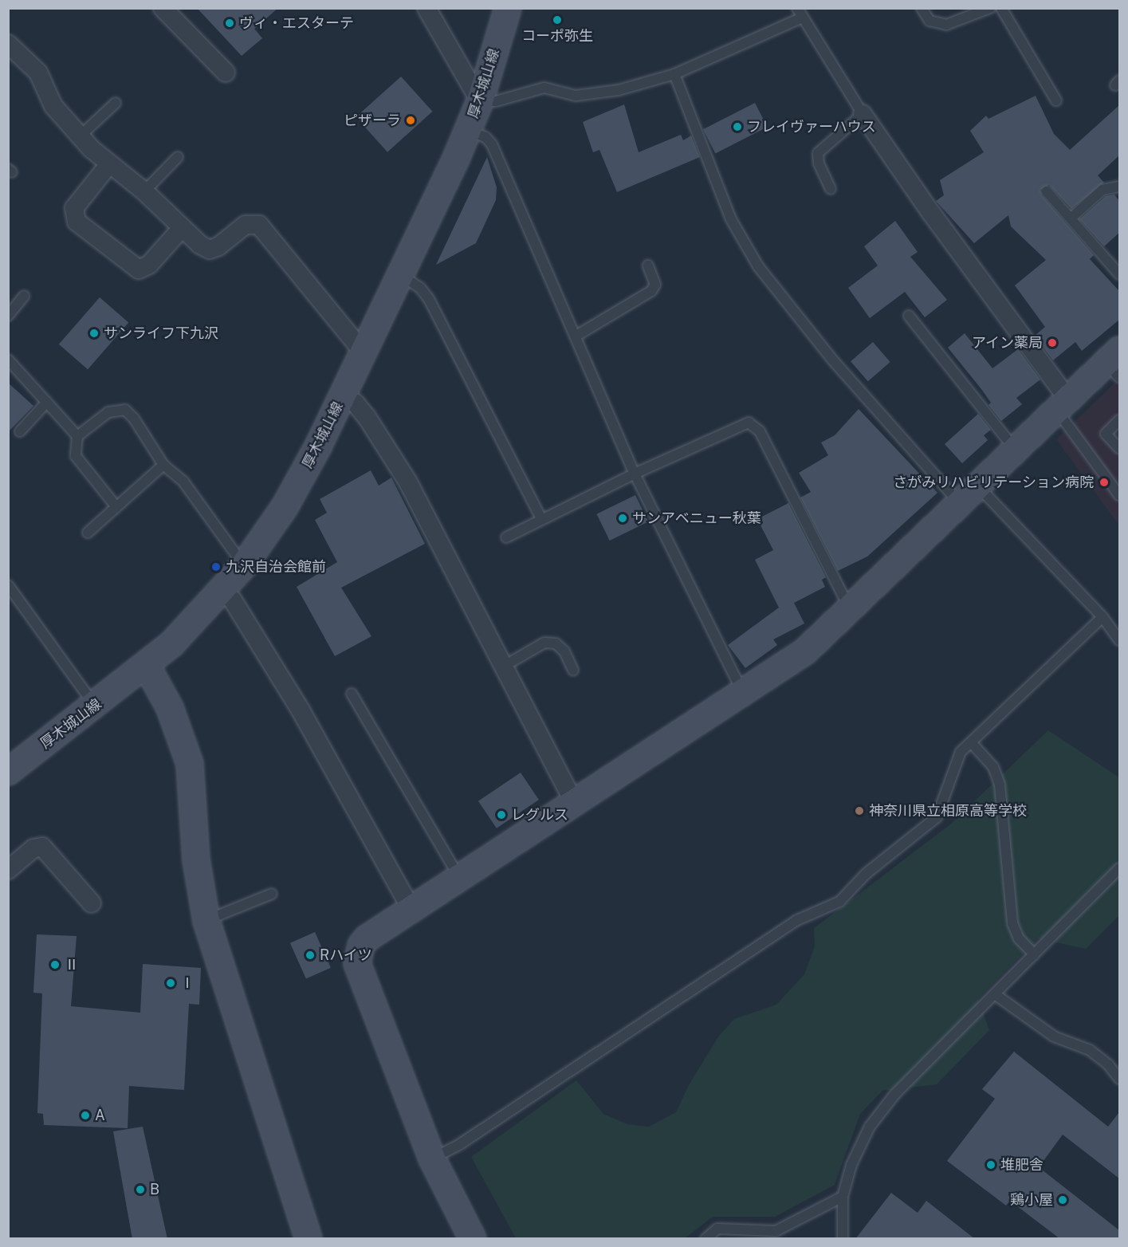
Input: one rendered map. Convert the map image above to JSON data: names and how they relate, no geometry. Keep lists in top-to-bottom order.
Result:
{
  "streets": {
    "street": ["厚木城山線"]
  },
  "places": [
    "コーポ弥生",
    "ヴィ・エスターテ",
    "ピザーラ",
    "フレイヴァーハウス",
    "サンライフ下九沢",
    "アイン薬局",
    "さがみリハビリテーション病院",
    "サンアベニュー秋葉",
    "九沢自治会館前",
    "神奈川県立相原高等学校",
    "レグルス",
    "Rハイツ",
    "Ⅱ",
    "Ⅰ",
    "A",
    "堆肥舎",
    "B",
    "鶏小屋"
  ]
}
